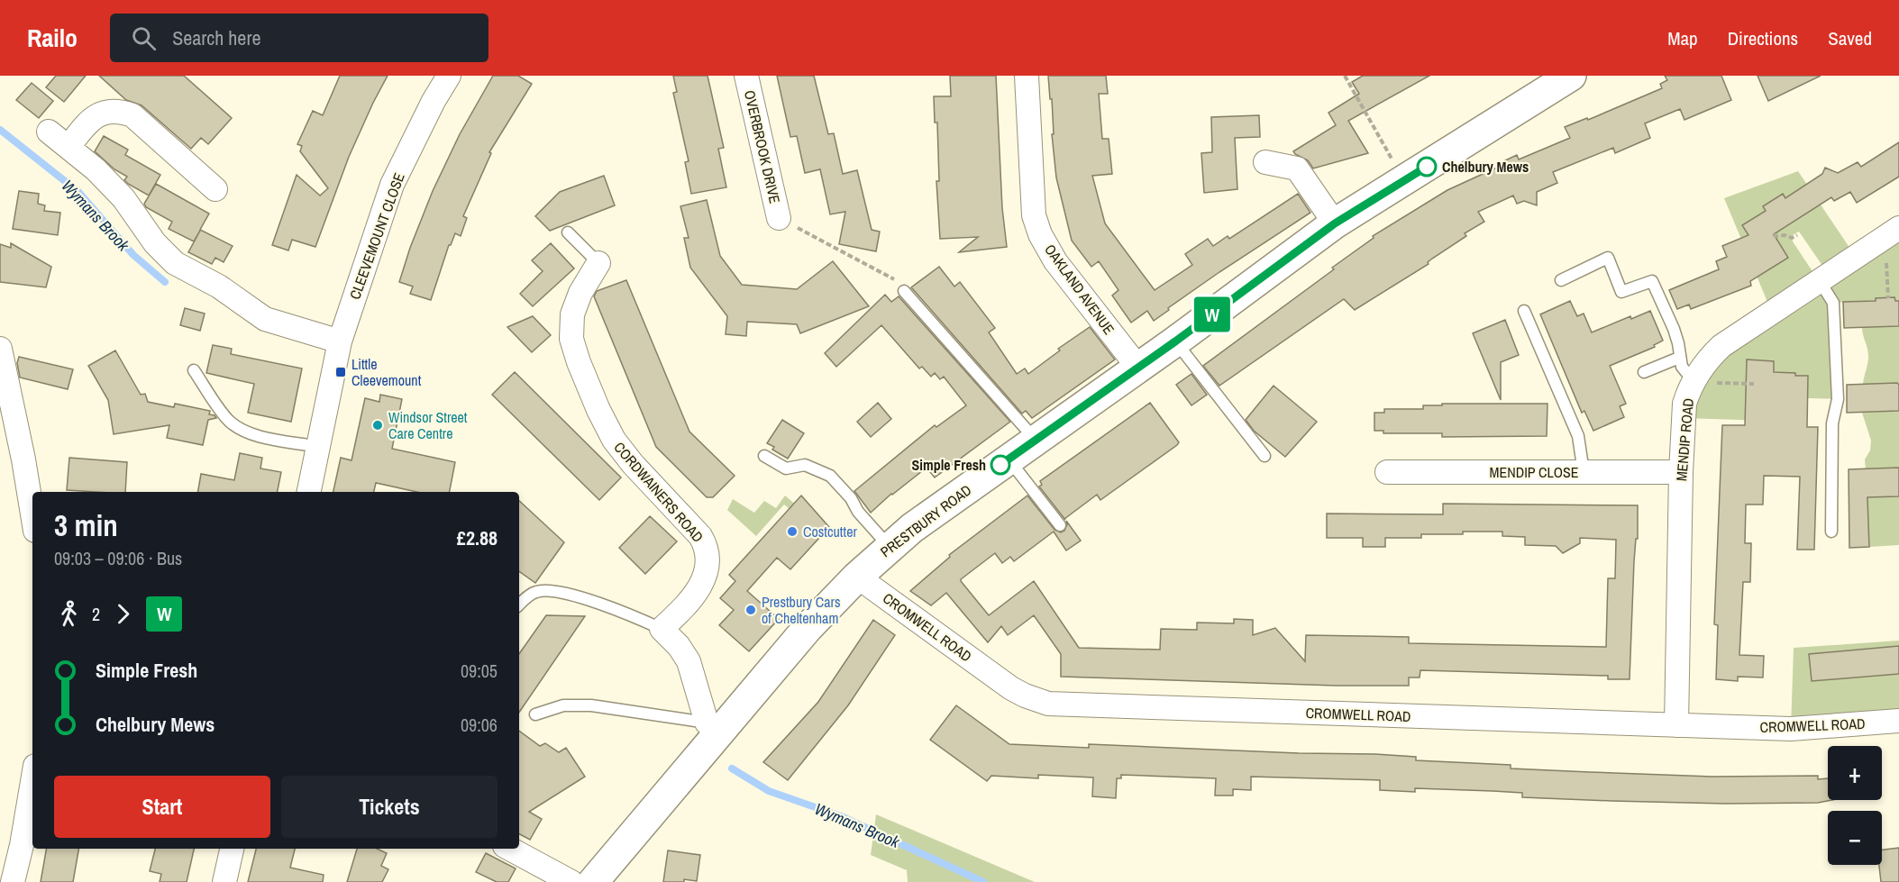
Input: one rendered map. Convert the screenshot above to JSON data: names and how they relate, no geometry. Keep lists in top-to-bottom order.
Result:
{
  "streets": {
    "main road": ["PRESTBURY ROAD"],
    "street": [
      "OVERBROOK DRIVE",
      "CLEEVEMOUNT CLOSE",
      "OAKLAND AVENUE",
      "MENDIP ROAD",
      "MENDIP CLOSE",
      "CORDWAINERS ROAD",
      "CROMWELL ROAD"
    ]
  },
  "crossings": [
    ["OAKLAND AVENUE", "PRESTBURY ROAD"],
    ["MENDIP ROAD", "MENDIP CLOSE"],
    ["MENDIP ROAD", "CROMWELL ROAD"],
    ["PRESTBURY ROAD", "CROMWELL ROAD"]
  ],
  "water": ["Wymans Brook"],
  "places": {
    "other": [
      "Chelbury Mews",
      "Windsor Street Care Centre",
      "Simple Fresh",
      "Costcutter",
      "Prestbury Cars of Cheltenham"
    ],
    "transit": ["Little Cleevemount"]
  },
  "lines": ["bus line W"],
  "page": {
    "header": "Railo",
    "search": "Search here",
    "nav": ["Map", "Directions", "Saved"],
    "on_map": "W",
    "heading": ["3 min", "09:03 – 09:06 · Bus", "£2.88"],
    "legs": ["2", "W"],
    "list": [
      {
        "name": "Simple Fresh",
        "value": "09:05"
      },
      {
        "name": "Chelbury Mews",
        "value": "09:06"
      }
    ],
    "map_buttons": ["+", "−"],
    "buttons": ["Start", "Tickets"]
  }
}
